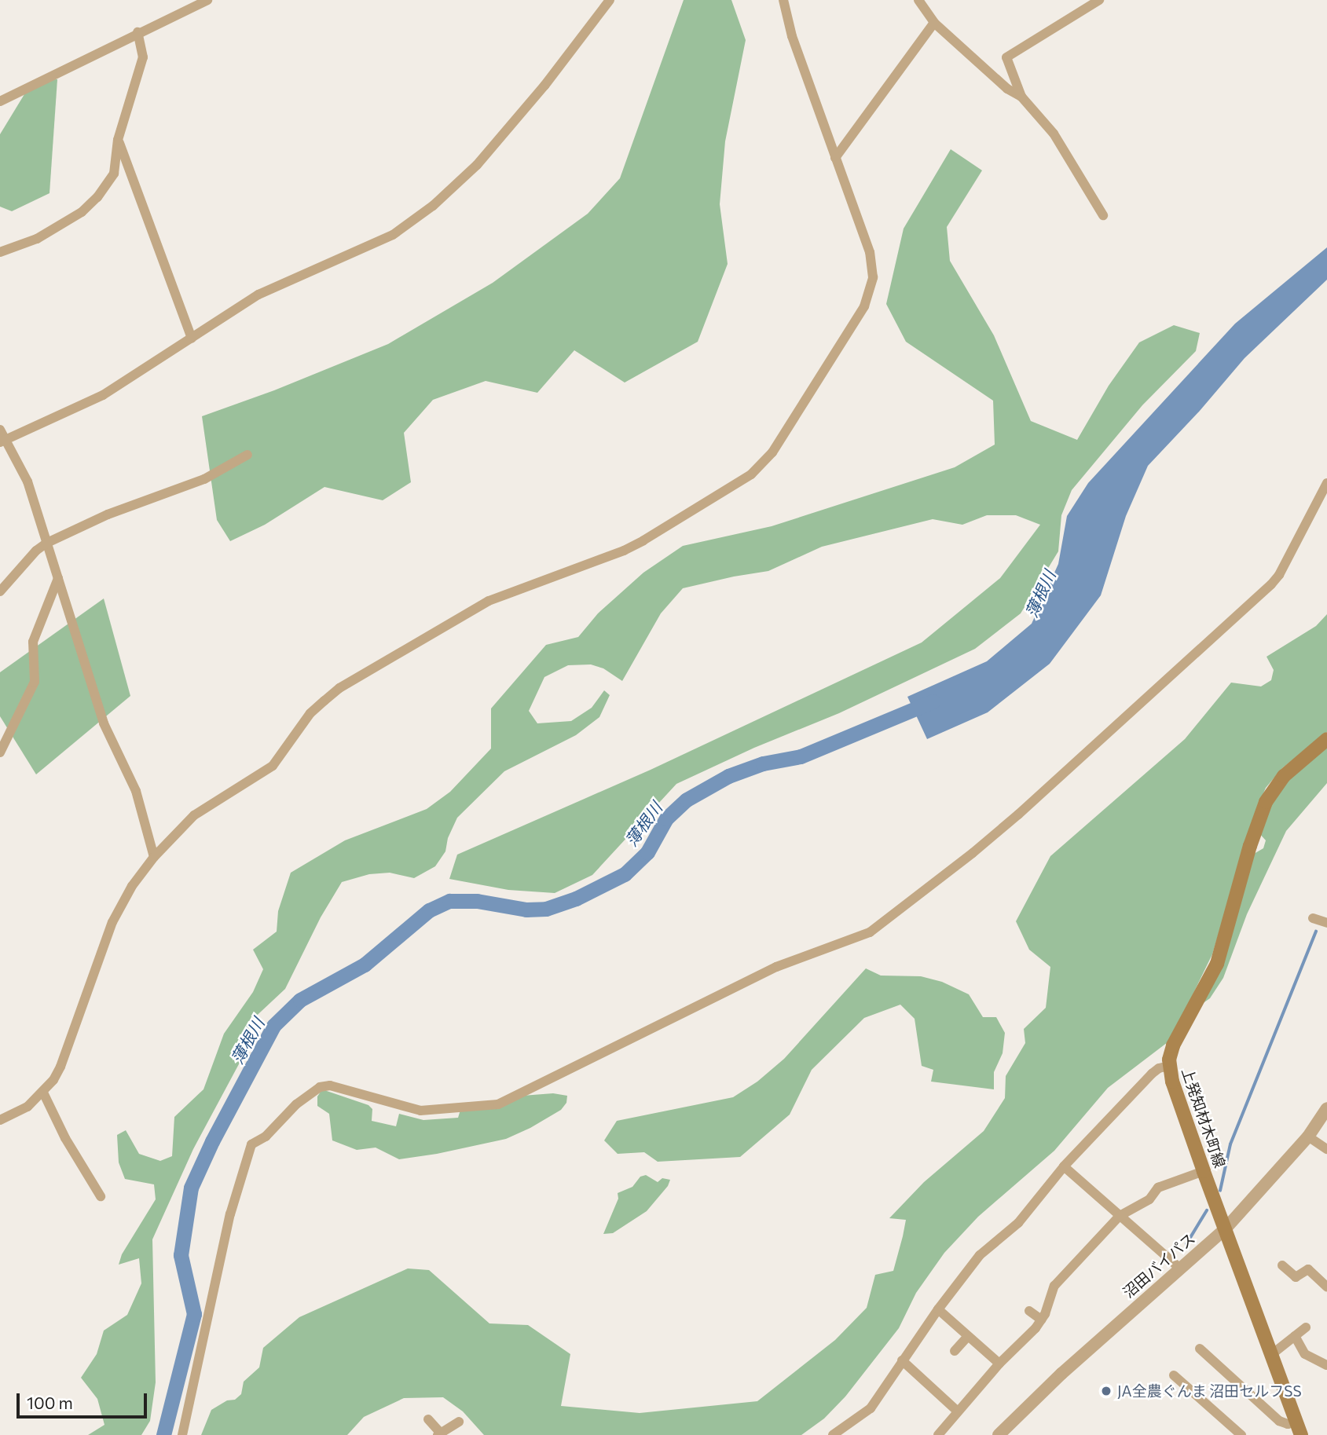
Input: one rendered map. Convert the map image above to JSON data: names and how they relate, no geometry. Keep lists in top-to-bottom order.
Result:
{
  "streets": {
    "main road": ["上発知材木町線"],
    "street": ["沼田バイパス"]
  },
  "crossings": [
    ["上発知材木町線", "沼田バイパス"]
  ],
  "water": ["薄根川"],
  "places": ["JA全農ぐんま 沼田セルフSS"],
  "scale_bar": "100 m"
}
